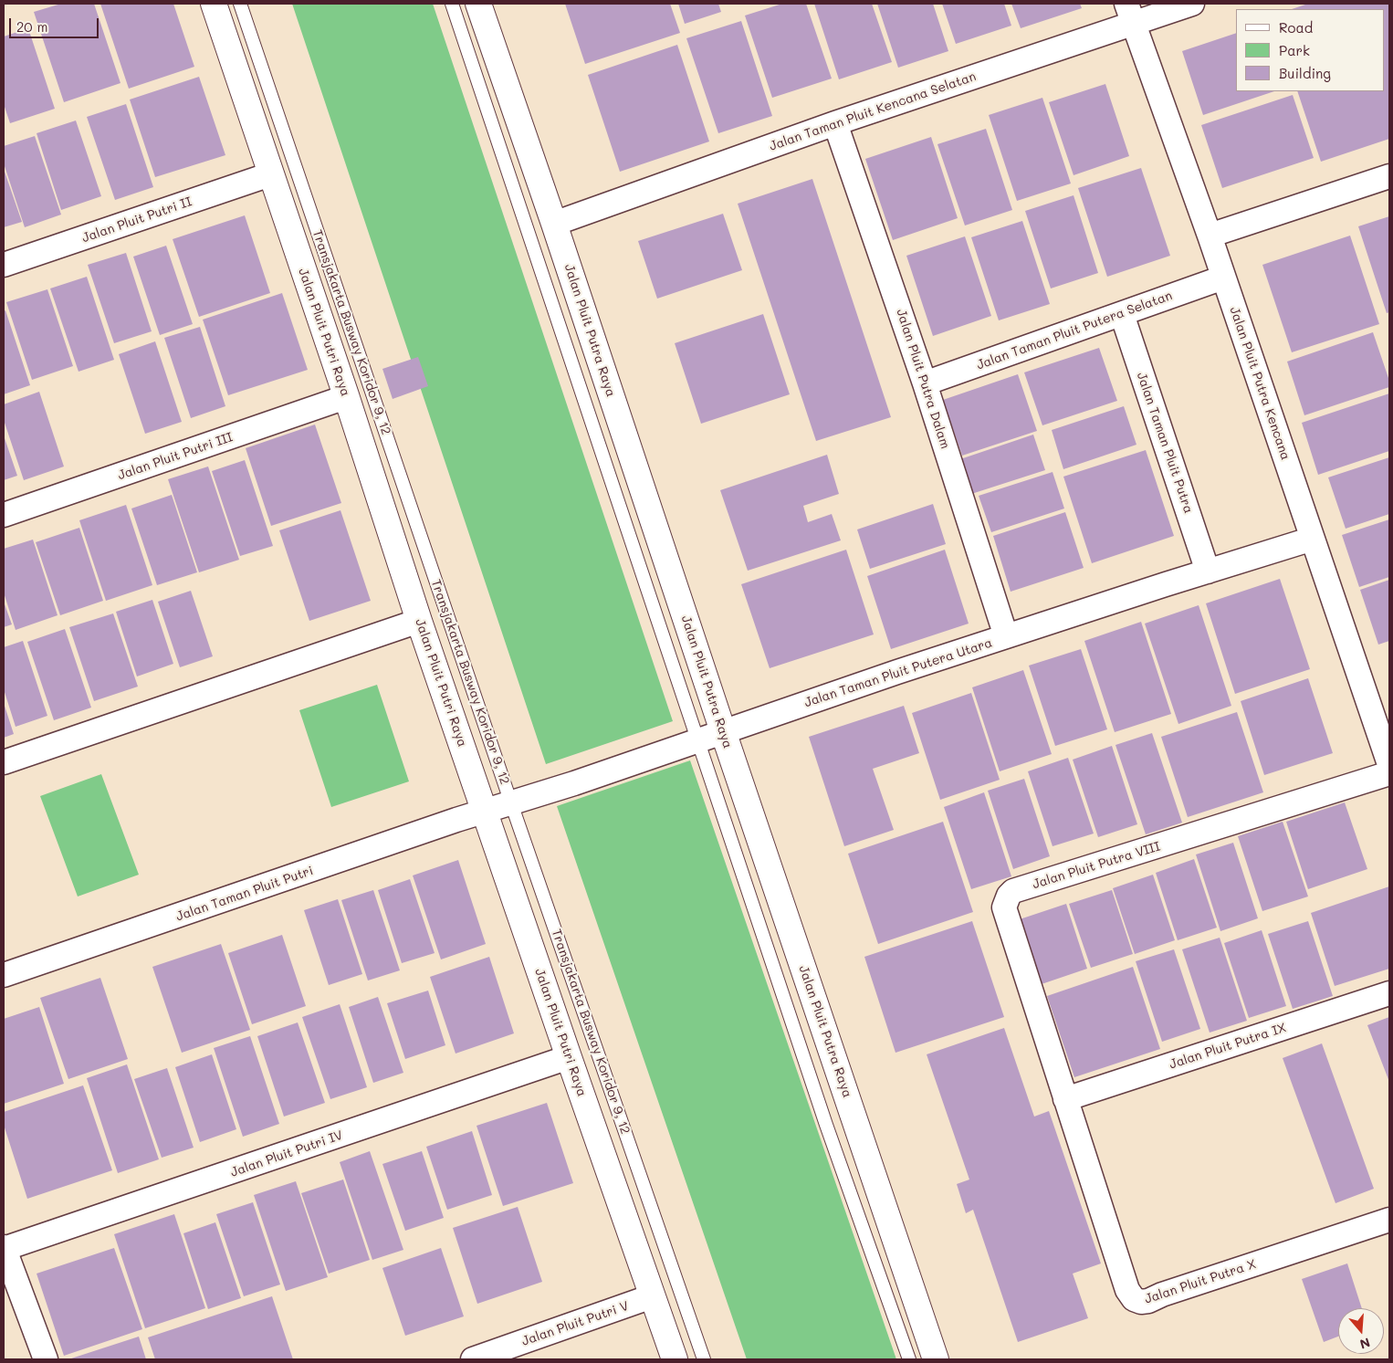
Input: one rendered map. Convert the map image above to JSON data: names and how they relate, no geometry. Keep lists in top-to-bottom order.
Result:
{
  "streets": {
    "street": [
      "Jalan Taman Pluit Kencana Selatan",
      "Jalan Pluit Putri II",
      "Jalan Pluit Putra Raya",
      "Jalan Taman Pluit Putera Selatan",
      "Jalan Pluit Putri Raya",
      "Jalan Pluit Putra Dalam",
      "Jalan Pluit Putra Kencana",
      "Jalan Taman Pluit Putra",
      "Jalan Pluit Putri III",
      "Jalan Taman Pluit Putera Utara",
      "Jalan Pluit Putra VIII",
      "Jalan Taman Pluit Putri",
      "Jalan Pluit Putra IX",
      "Jalan Pluit Putri IV",
      "Jalan Pluit Putra X",
      "Jalan Pluit Putri V"
    ],
    "lane": ["Transjakarta Busway Koridor 9, 12"]
  },
  "crossings": [
    ["Jalan Taman Pluit Kencana Selatan", "Jalan Pluit Putra Raya"],
    ["Jalan Taman Pluit Kencana Selatan", "Jalan Pluit Putra Dalam"],
    ["Jalan Taman Pluit Kencana Selatan", "Jalan Pluit Putra Kencana"],
    ["Jalan Pluit Putri II", "Jalan Pluit Putri Raya"],
    ["Jalan Pluit Putra Raya", "Jalan Taman Pluit Putera Utara"],
    ["Jalan Taman Pluit Putera Selatan", "Jalan Pluit Putra Dalam"],
    ["Jalan Taman Pluit Putera Selatan", "Jalan Pluit Putra Kencana"],
    ["Jalan Taman Pluit Putera Selatan", "Jalan Taman Pluit Putra"],
    ["Jalan Pluit Putri Raya", "Jalan Pluit Putri III"],
    ["Jalan Pluit Putri Raya", "Jalan Taman Pluit Putera Utara"],
    ["Jalan Pluit Putri Raya", "Jalan Taman Pluit Putri"],
    ["Jalan Pluit Putri Raya", "Jalan Pluit Putri IV"],
    ["Jalan Pluit Putri Raya", "Jalan Pluit Putri V"],
    ["Transjakarta Busway Koridor 9, 12", "Jalan Taman Pluit Putera Utara"],
    ["Jalan Pluit Putra Dalam", "Jalan Taman Pluit Putera Utara"],
    ["Jalan Pluit Putra Kencana", "Jalan Taman Pluit Putera Utara"],
    ["Jalan Taman Pluit Putra", "Jalan Taman Pluit Putera Utara"],
    ["Jalan Taman Pluit Putera Utara", "Jalan Taman Pluit Putri"],
    ["Jalan Pluit Putra VIII", "Jalan Pluit Putra IX"],
    ["Jalan Pluit Putra VIII", "Jalan Pluit Putra X"],
    ["Jalan Pluit Putra IX", "Jalan Pluit Putra X"]
  ],
  "legend": ["Road", "Park", "Building"],
  "scale_bar": "20 m",
  "north": "bottom"
}
